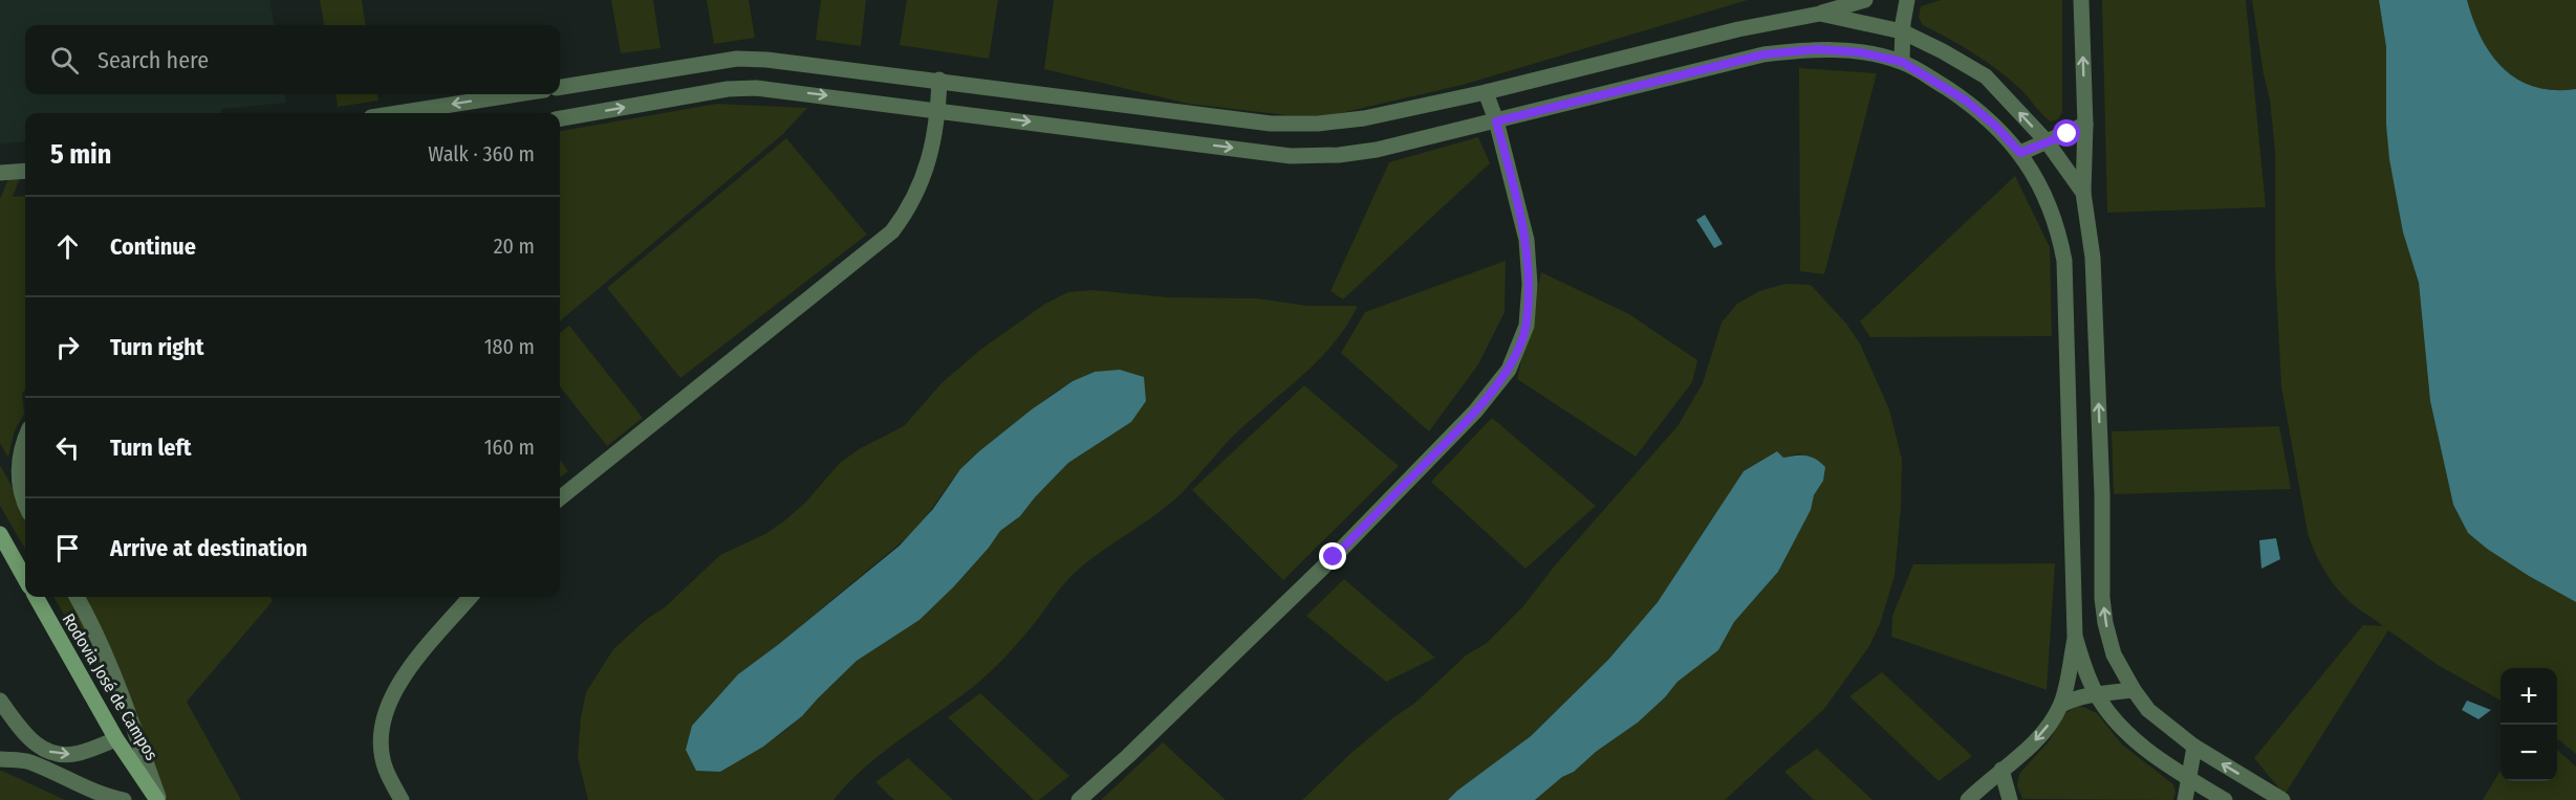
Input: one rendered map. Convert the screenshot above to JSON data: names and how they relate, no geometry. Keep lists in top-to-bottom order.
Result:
{
  "streets": {
    "main road": ["Rodovia José de Campos"]
  },
  "page": {
    "search": "Search here",
    "heading": ["5 min", "Walk · 360 m"],
    "list": [
      ["Continue", "20 m"],
      ["Turn right", "180 m"],
      ["Turn left", "160 m"],
      "Arrive at destination"
    ],
    "map_buttons": ["+", "−"]
  }
}
